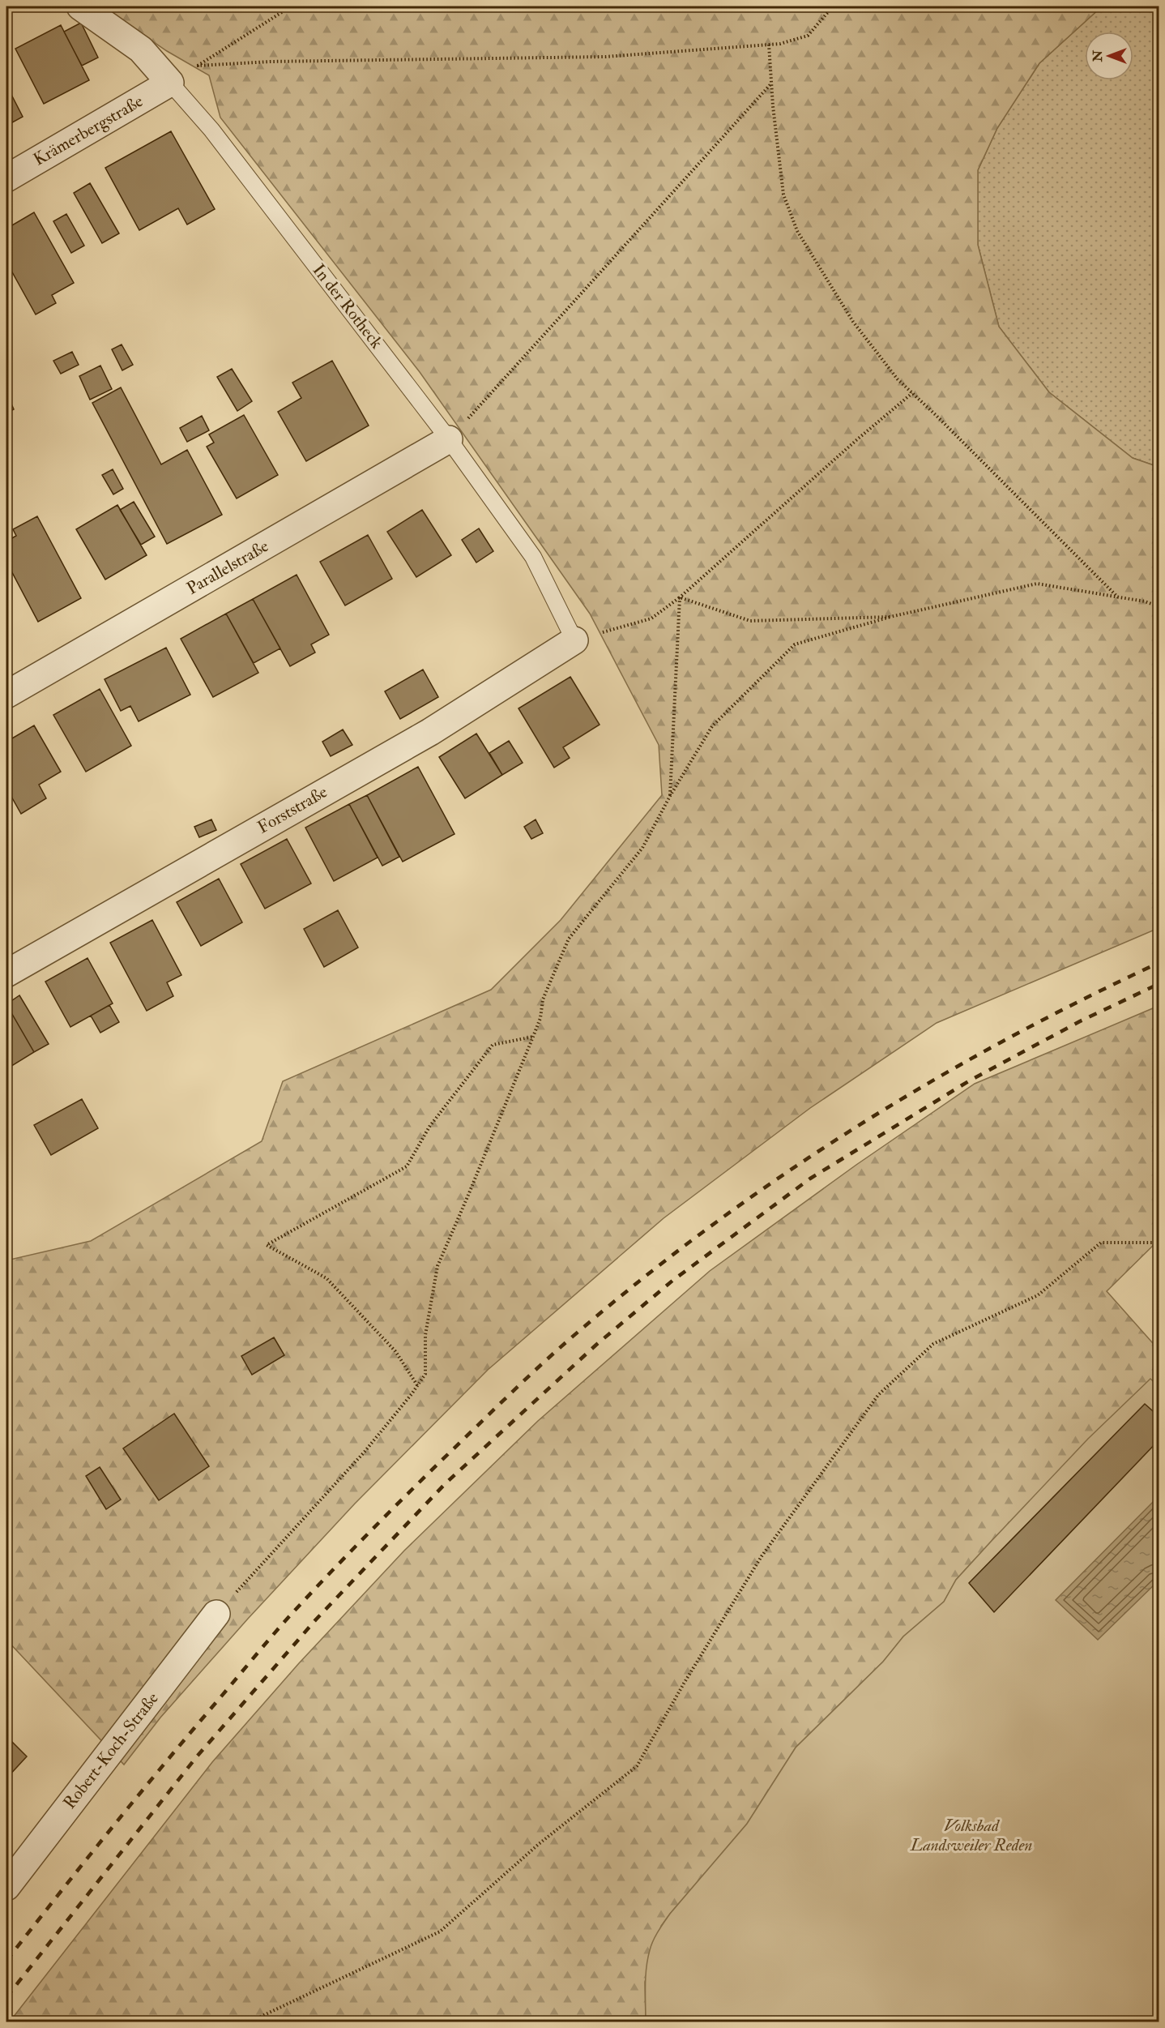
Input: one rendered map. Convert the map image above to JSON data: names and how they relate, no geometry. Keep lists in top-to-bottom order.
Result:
{
  "streets": {
    "street": [
      "Krämerbergstraße",
      "In der Rotheck",
      "Parallelstraße",
      "Forststraße",
      "Robert-Koch-Straße"
    ]
  },
  "crossings": [
    ["Krämerbergstraße", "In der Rotheck"],
    ["In der Rotheck", "Parallelstraße"],
    ["In der Rotheck", "Forststraße"]
  ],
  "parks": ["Volksbad Landsweiler Reden"],
  "north": "left"
}
